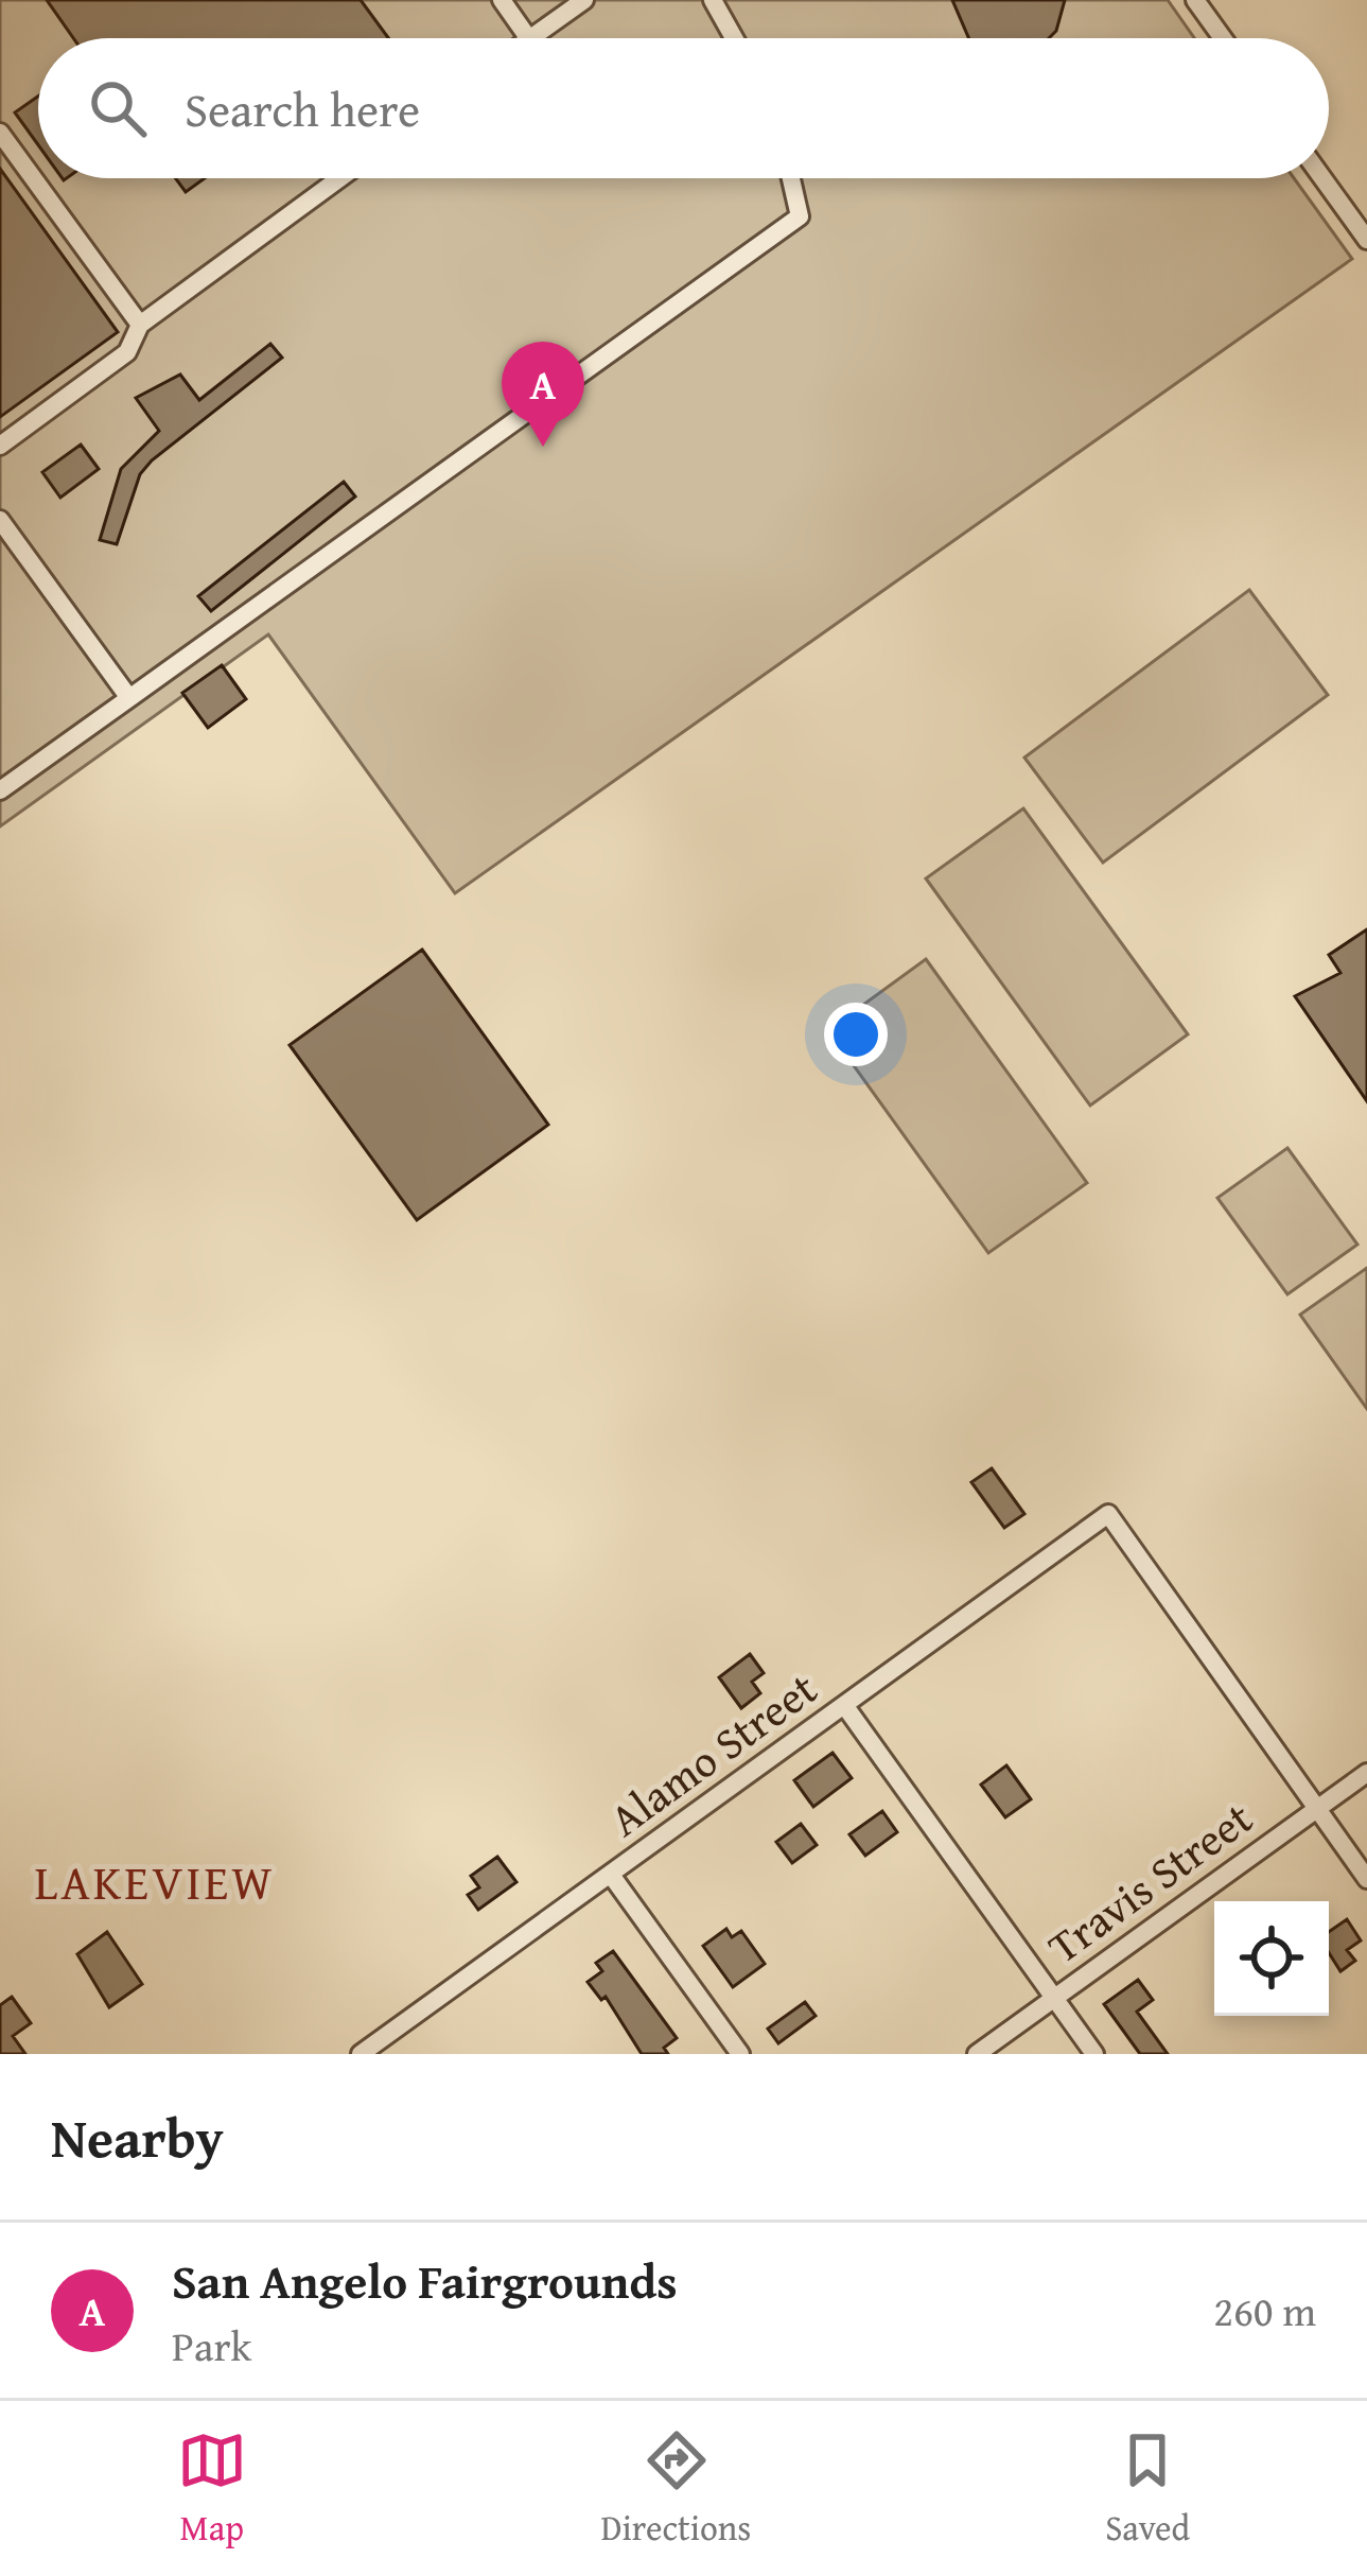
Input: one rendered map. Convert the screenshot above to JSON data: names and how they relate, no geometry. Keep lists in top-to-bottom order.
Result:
{
  "streets": {
    "street": ["Alamo Street", "Travis Street"]
  },
  "crossings": [
    ["Alamo Street", "Travis Street"]
  ],
  "districts": ["LAKEVIEW"],
  "page": {
    "search": "Search here",
    "pins": "A",
    "heading": "Nearby",
    "list": [
      {
        "mark": "A",
        "name": "San Angelo Fairgrounds",
        "note": "Park",
        "value": "260 m"
      }
    ],
    "nav": ["Map", "Directions", "Saved"]
  }
}
